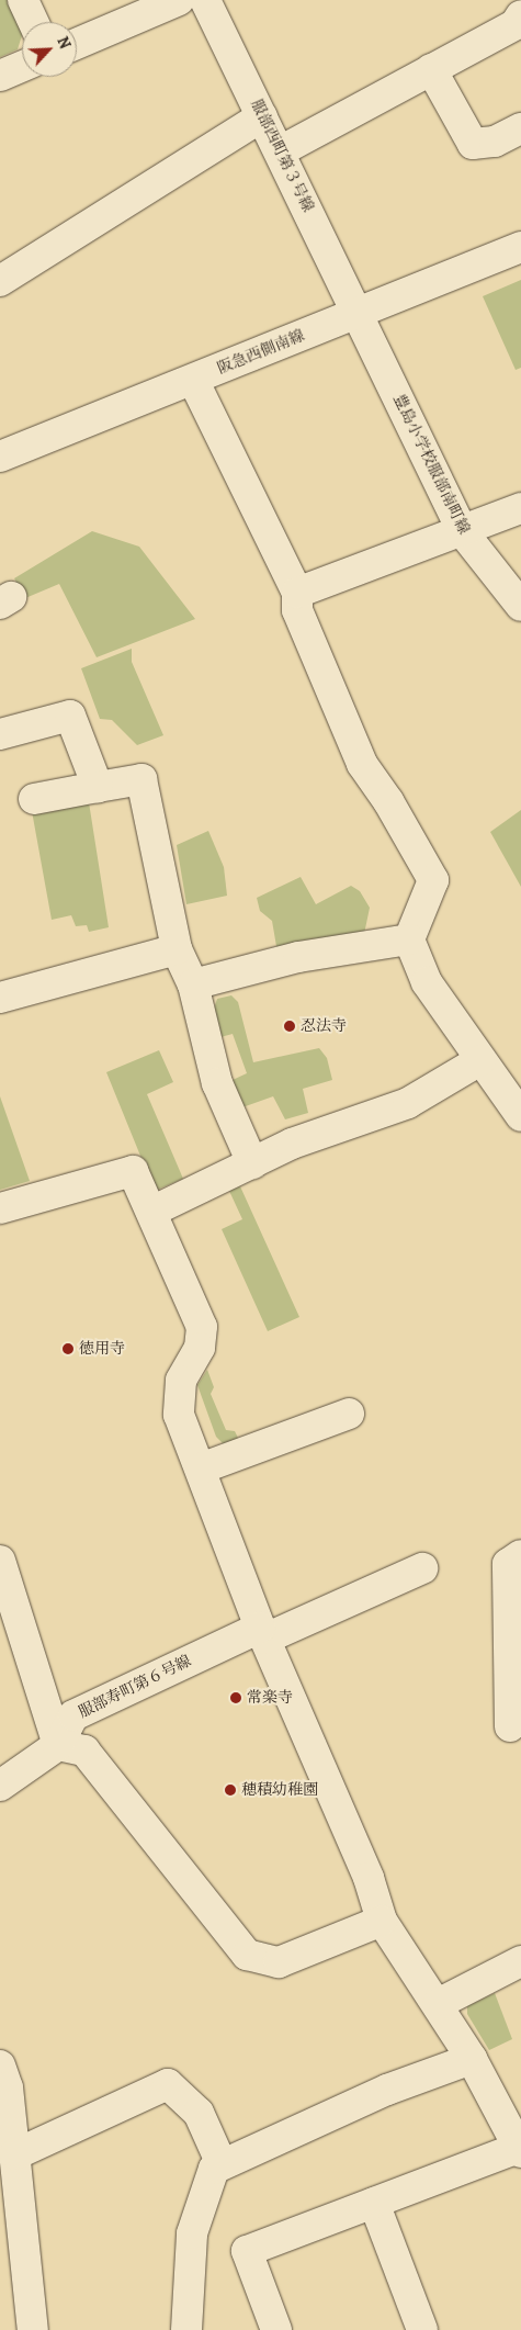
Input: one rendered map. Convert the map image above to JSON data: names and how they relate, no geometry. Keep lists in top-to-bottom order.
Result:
{
  "streets": {
    "street": [
      "服部西町第３号線",
      "阪急西側南線",
      "豊島小学校服部南町線",
      "服部寿町第６号線"
    ]
  },
  "crossings": [
    ["服部西町第３号線", "阪急西側南線"],
    ["服部西町第３号線", "豊島小学校服部南町線"],
    ["阪急西側南線", "豊島小学校服部南町線"]
  ],
  "places": [
    "忍法寺",
    "徳用寺",
    "常楽寺",
    "穂積幼稚園"
  ],
  "north": "top right"
}
